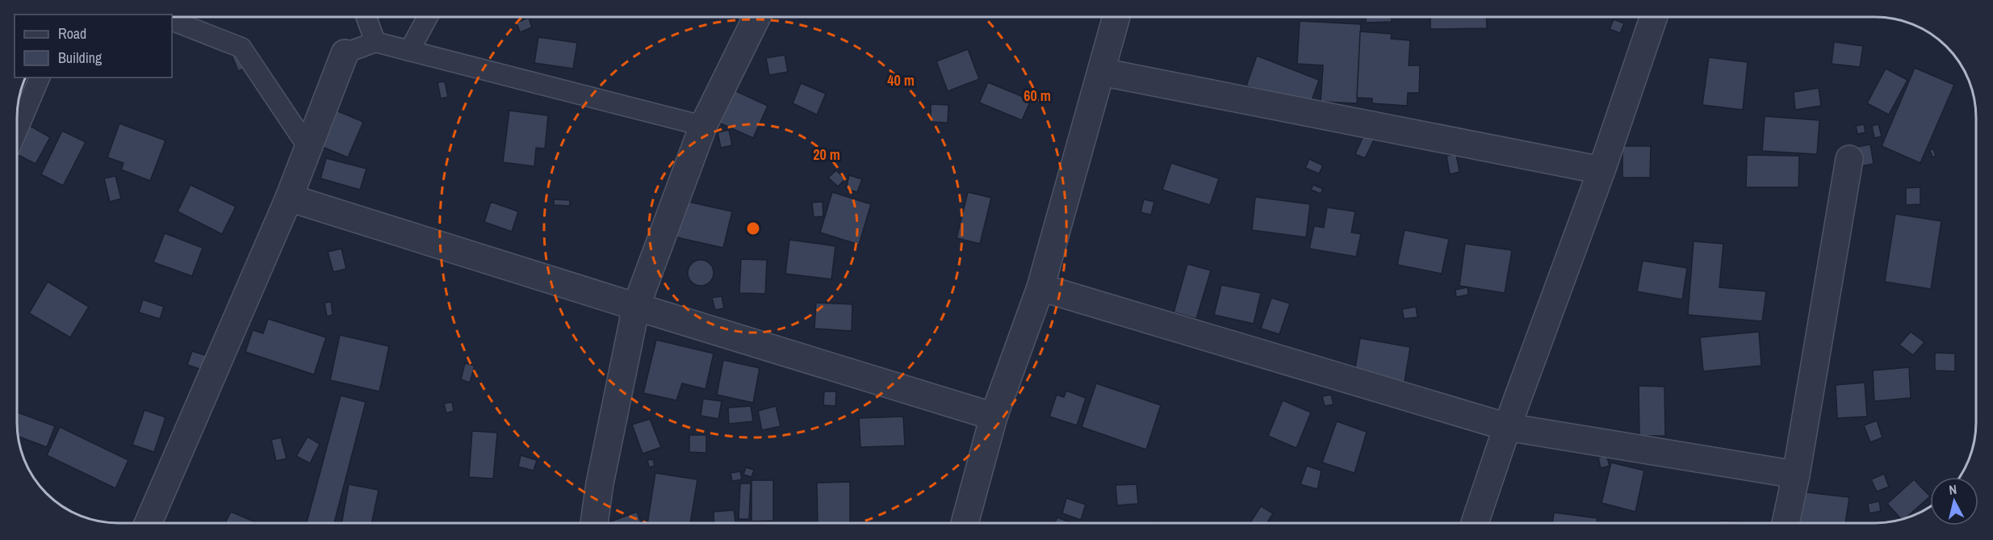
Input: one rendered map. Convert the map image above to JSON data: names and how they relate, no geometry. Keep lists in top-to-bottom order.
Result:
{
  "legend": ["Road", "Building"],
  "north": "top",
  "rings": ["40 m", "60 m", "20 m"]
}
